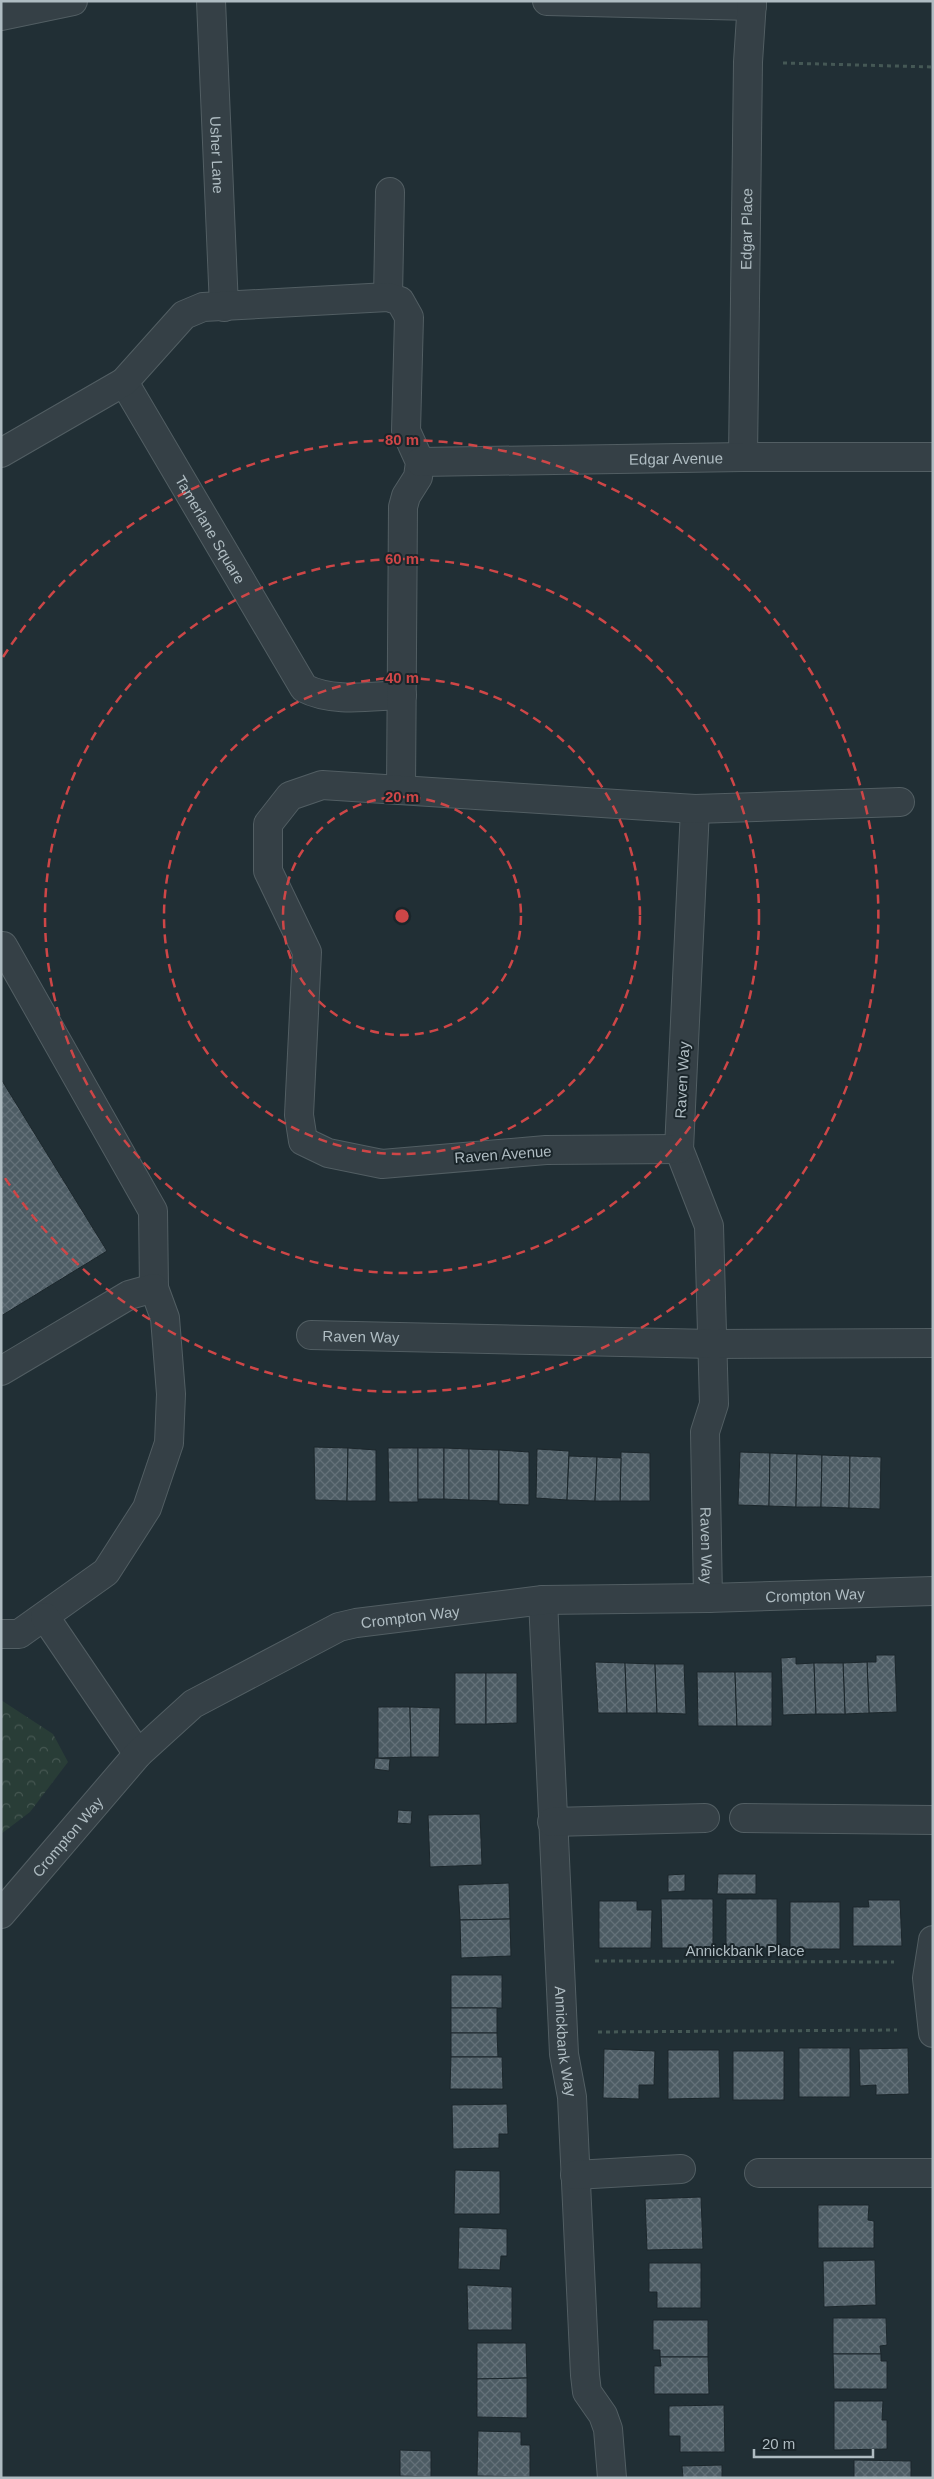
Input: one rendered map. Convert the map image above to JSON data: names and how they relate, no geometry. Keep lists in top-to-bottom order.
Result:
{
  "streets": {
    "street": [
      "Usher Lane",
      "Edgar Place",
      "Edgar Avenue",
      "Tamerlane Square",
      "Raven Way",
      "Raven Avenue",
      "Crompton Way",
      "Annickbank Way"
    ],
    "path": ["Annickbank Place"]
  },
  "crossings": [
    ["Edgar Place", "Edgar Avenue"],
    ["Raven Way", "Raven Avenue"],
    ["Raven Way", "Crompton Way"],
    ["Crompton Way", "Annickbank Way"],
    ["Annickbank Place", "Annickbank Way"]
  ],
  "scale_bar": "20 m",
  "rings": [
    "80 m",
    "60 m",
    "40 m",
    "20 m"
  ]
}
